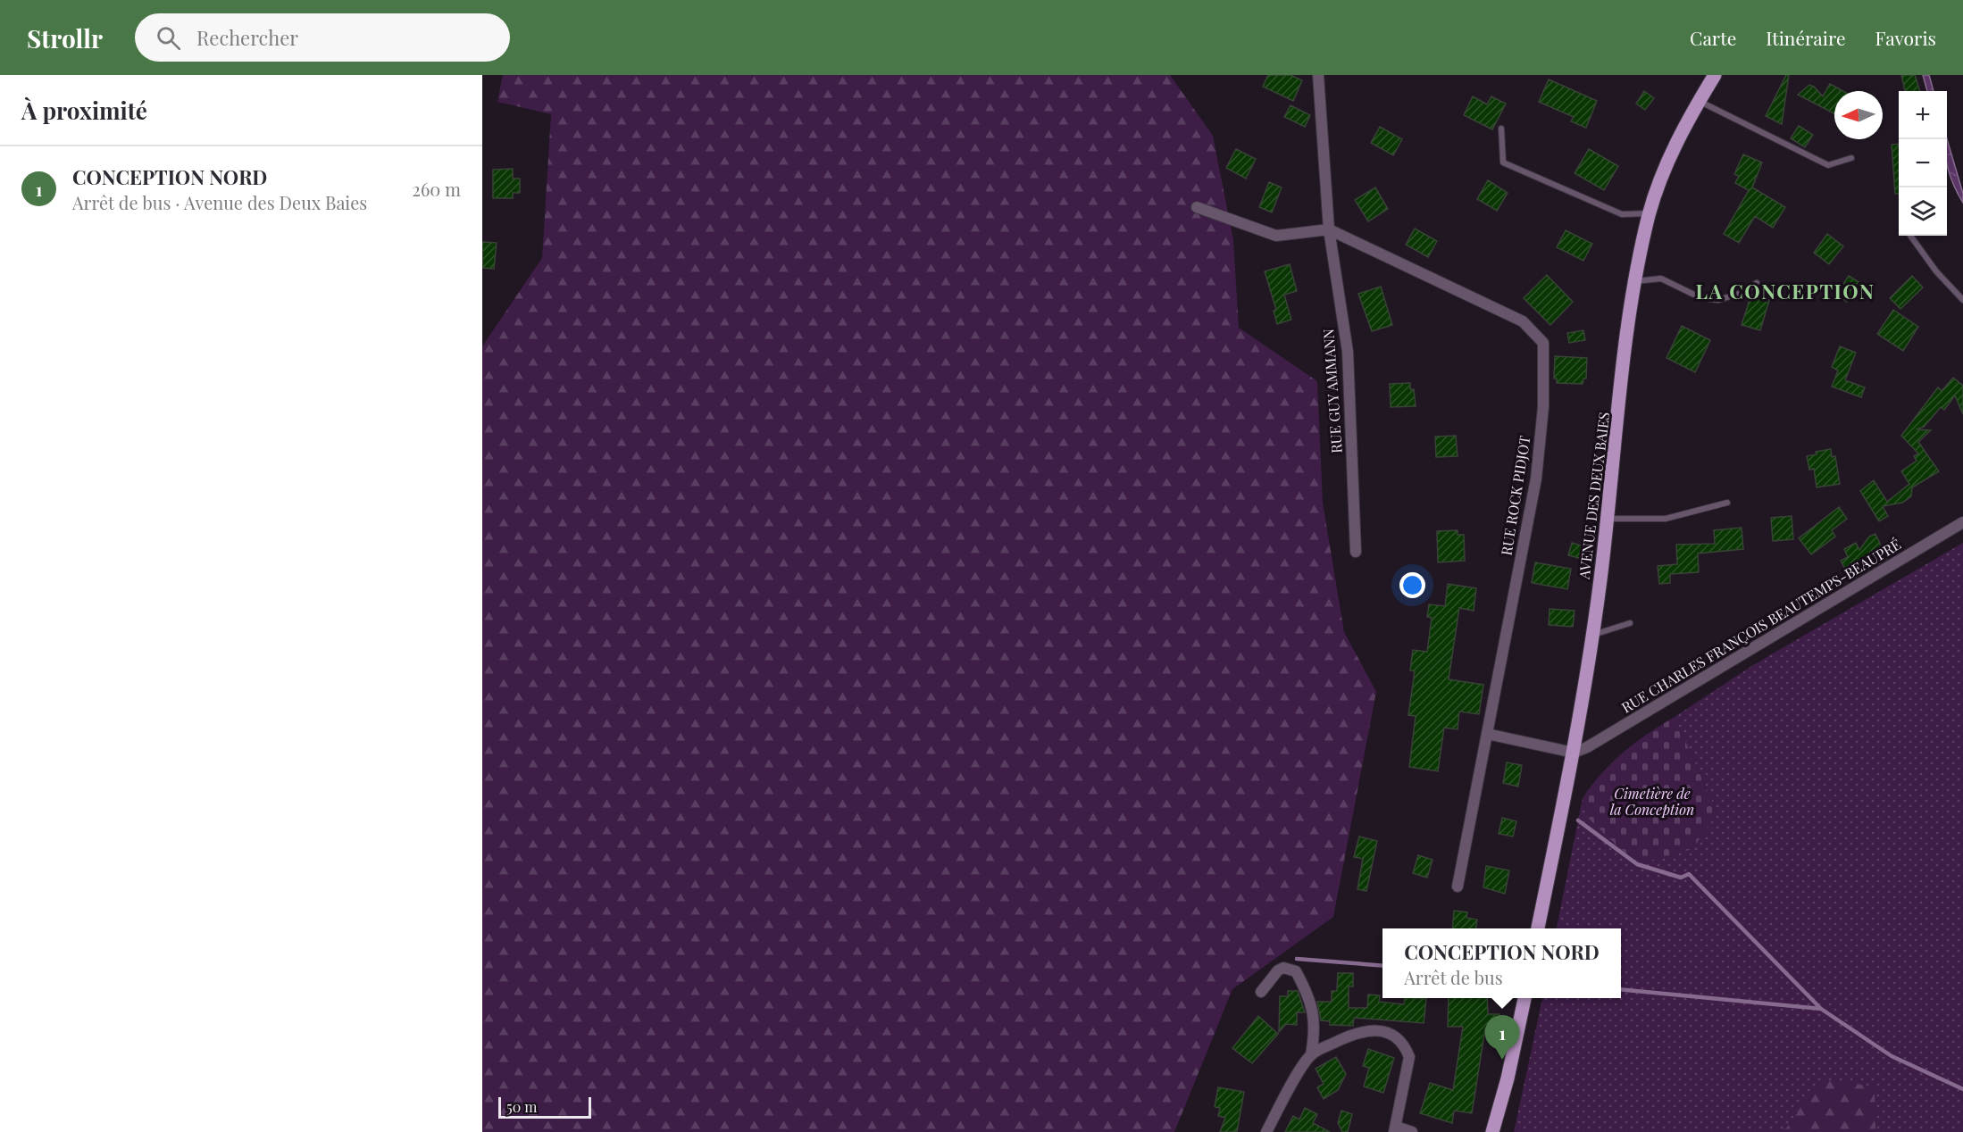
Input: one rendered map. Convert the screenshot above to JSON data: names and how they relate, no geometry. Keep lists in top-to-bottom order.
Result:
{
  "streets": {
    "main road": ["AVENUE DES DEUX BAIES"],
    "street": ["RUE GUY AMMANN", "RUE ROCK PIDJOT", "RUE CHARLES FRANÇOIS BEAUTEMPS-BEAUPRÉ"]
  },
  "crossings": [
    ["RUE GUY AMMANN", "RUE ROCK PIDJOT"],
    ["AVENUE DES DEUX BAIES", "RUE CHARLES FRANÇOIS BEAUTEMPS-BEAUPRÉ"]
  ],
  "districts": ["LA CONCEPTION"],
  "parks": ["Cimetière de la Conception"],
  "scale_bar": "50 m",
  "north": "left",
  "page": {
    "header": "Strollr",
    "search": "Rechercher",
    "nav": ["Carte", "Itinéraire", "Favoris"],
    "heading": "À proximité",
    "map_buttons": ["+", "−"],
    "list": [
      {
        "mark": "1",
        "name": "CONCEPTION NORD",
        "note": "Arrêt de bus · Avenue des Deux Baies",
        "value": "260 m"
      }
    ],
    "popup": ["CONCEPTION NORD", "Arrêt de bus"],
    "pins": "1",
    "scale": "50 m"
  }
}
